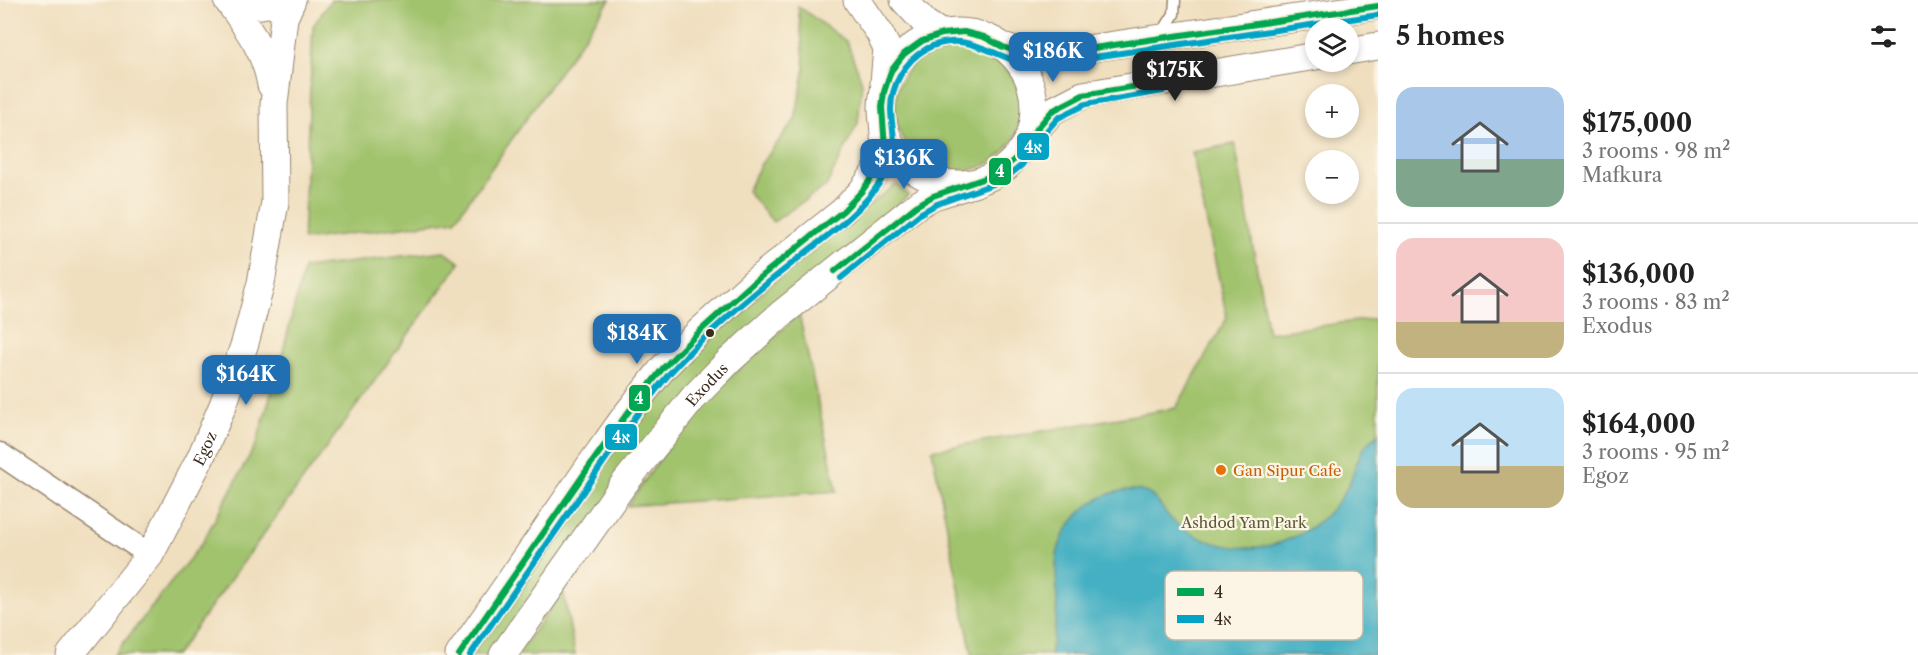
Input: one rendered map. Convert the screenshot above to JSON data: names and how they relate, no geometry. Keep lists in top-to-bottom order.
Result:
{
  "streets": {
    "street": ["Exodus", "Egoz"]
  },
  "parks": ["Ashdod Yam Park"],
  "places": ["Gan Sipur Cafe"],
  "lines": ["transit line 4", "transit line 4א"],
  "legend": ["4", "4א"],
  "page": {
    "heading": "5 homes",
    "map_buttons": ["+", "−"],
    "price": [
      "$186K",
      "$175K",
      "$136K",
      "$184K",
      "$164K"
    ],
    "list": [
      {
        "name": "$175,000",
        "note": "3 rooms · 98 m² · Mafkura"
      },
      {
        "name": "$136,000",
        "note": "3 rooms · 83 m² · Exodus"
      },
      {
        "name": "$164,000",
        "note": "3 rooms · 95 m² · Egoz"
      }
    ]
  }
}
